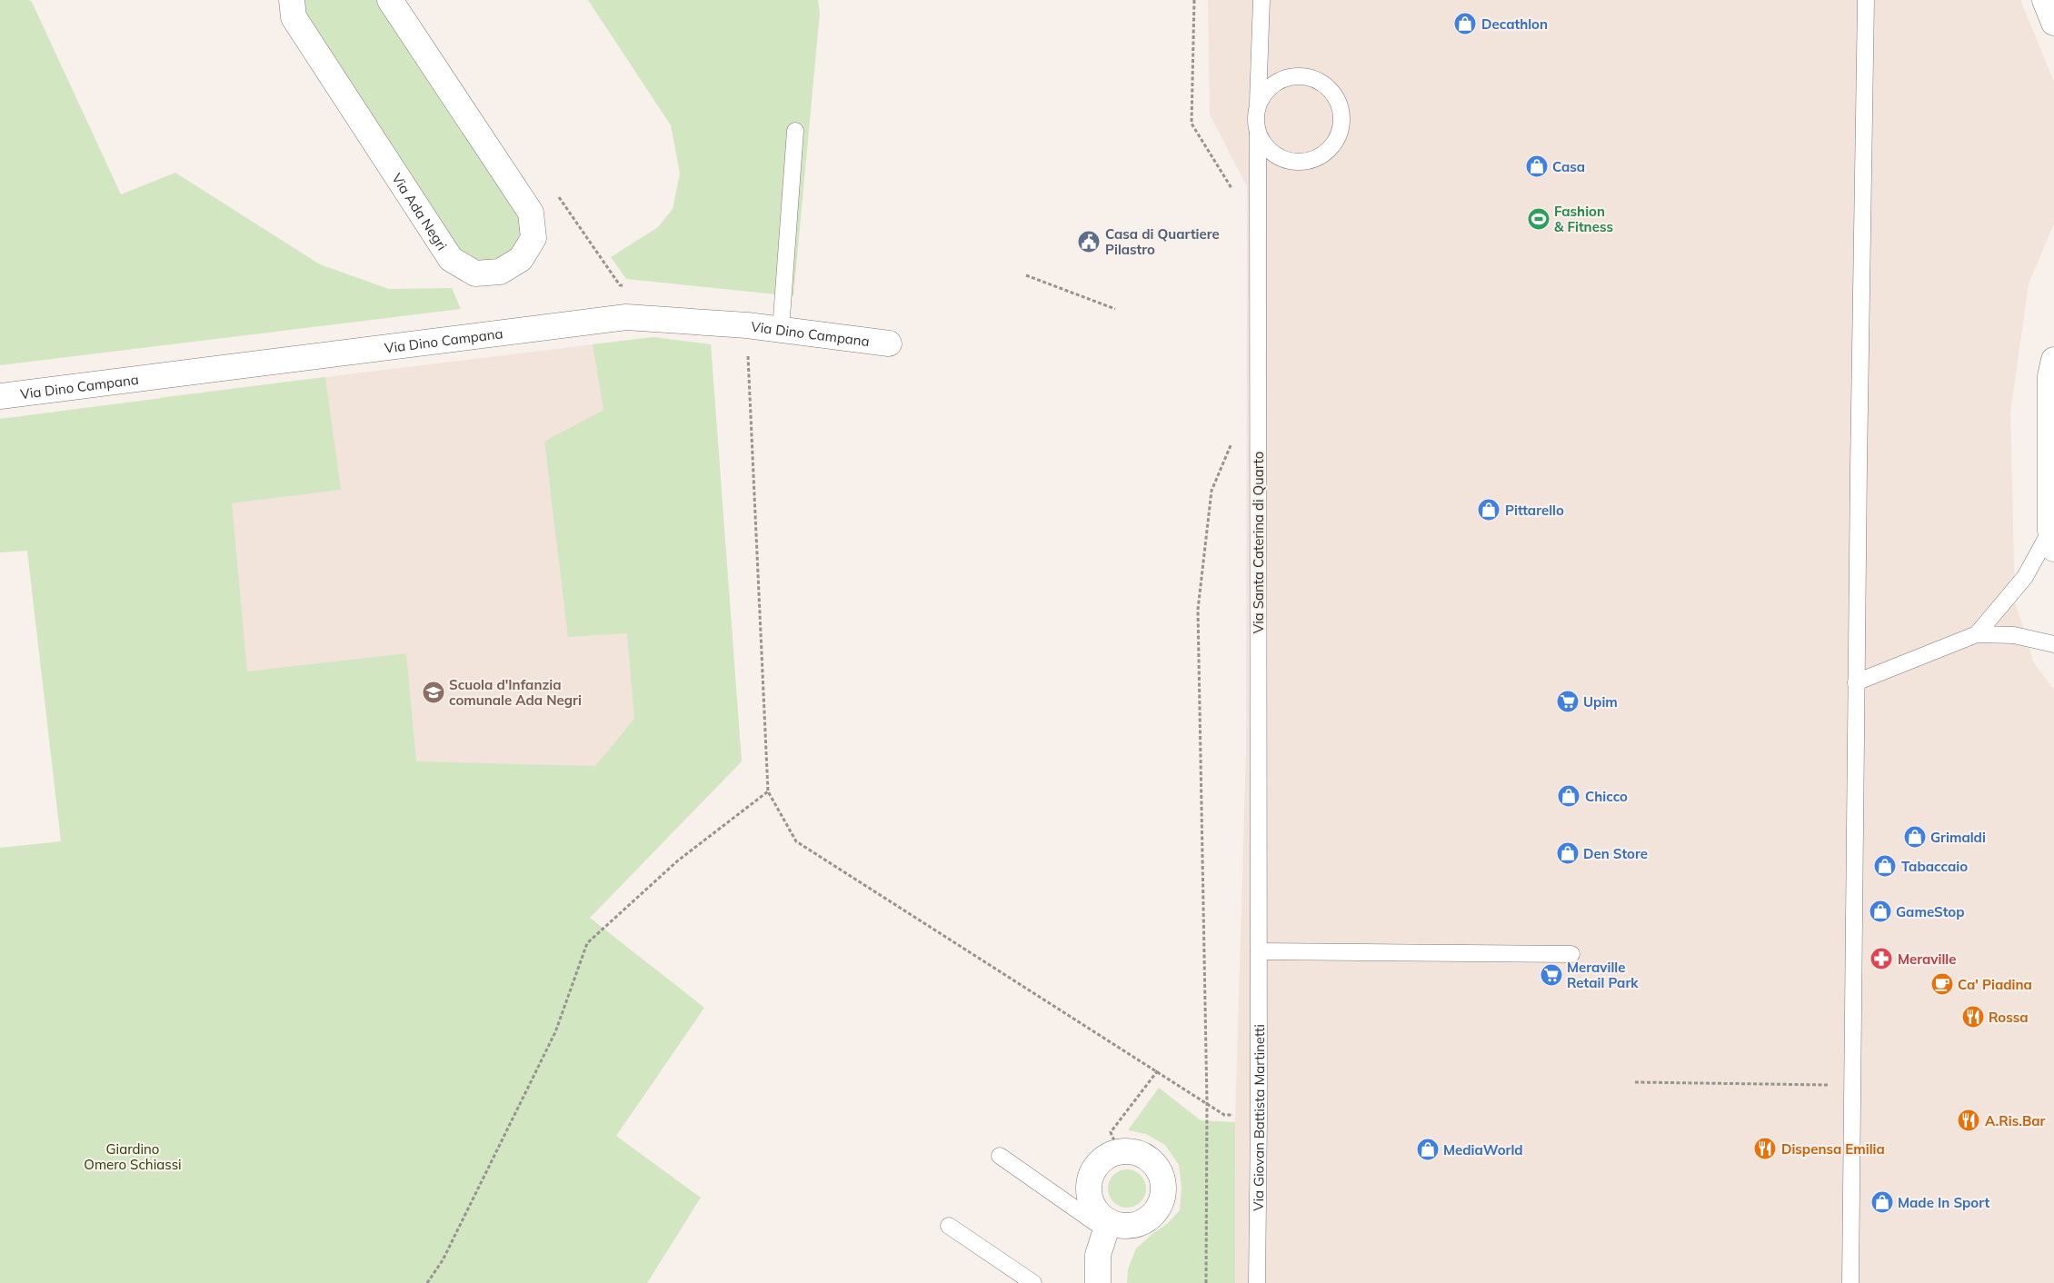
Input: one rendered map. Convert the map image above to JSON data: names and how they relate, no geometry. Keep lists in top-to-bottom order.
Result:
{
  "streets": {
    "street": ["Via Ada Negri", "Via Dino Campana"],
    "lane": ["Via Santa Caterina di Quarto", "Via Giovan Battista Martinetti"]
  },
  "crossings": [
    ["Via Santa Caterina di Quarto", "Via Giovan Battista Martinetti"]
  ],
  "parks": ["Giardino Omero Schiassi"],
  "places": {
    "shop": [
      "Decathlon",
      "Casa",
      "Pittarello",
      "Chicco",
      "Grimaldi",
      "Den Store",
      "Tabaccaio",
      "GameStop",
      "MediaWorld",
      "Made In Sport"
    ],
    "sports": ["Fashion & Fitness"],
    "public building": ["Casa di Quartiere Pilastro"],
    "school or university": ["Scuola d'Infanzia comunale Ada Negri"],
    "supermarket": ["Upim", "Meraville Retail Park"],
    "pharmacy": ["Meraville"],
    "cafe": ["Ca' Piadina"],
    "restaurant": ["Rossa", "A.Ris.Bar", "Dispensa Emilia"]
  }
}
